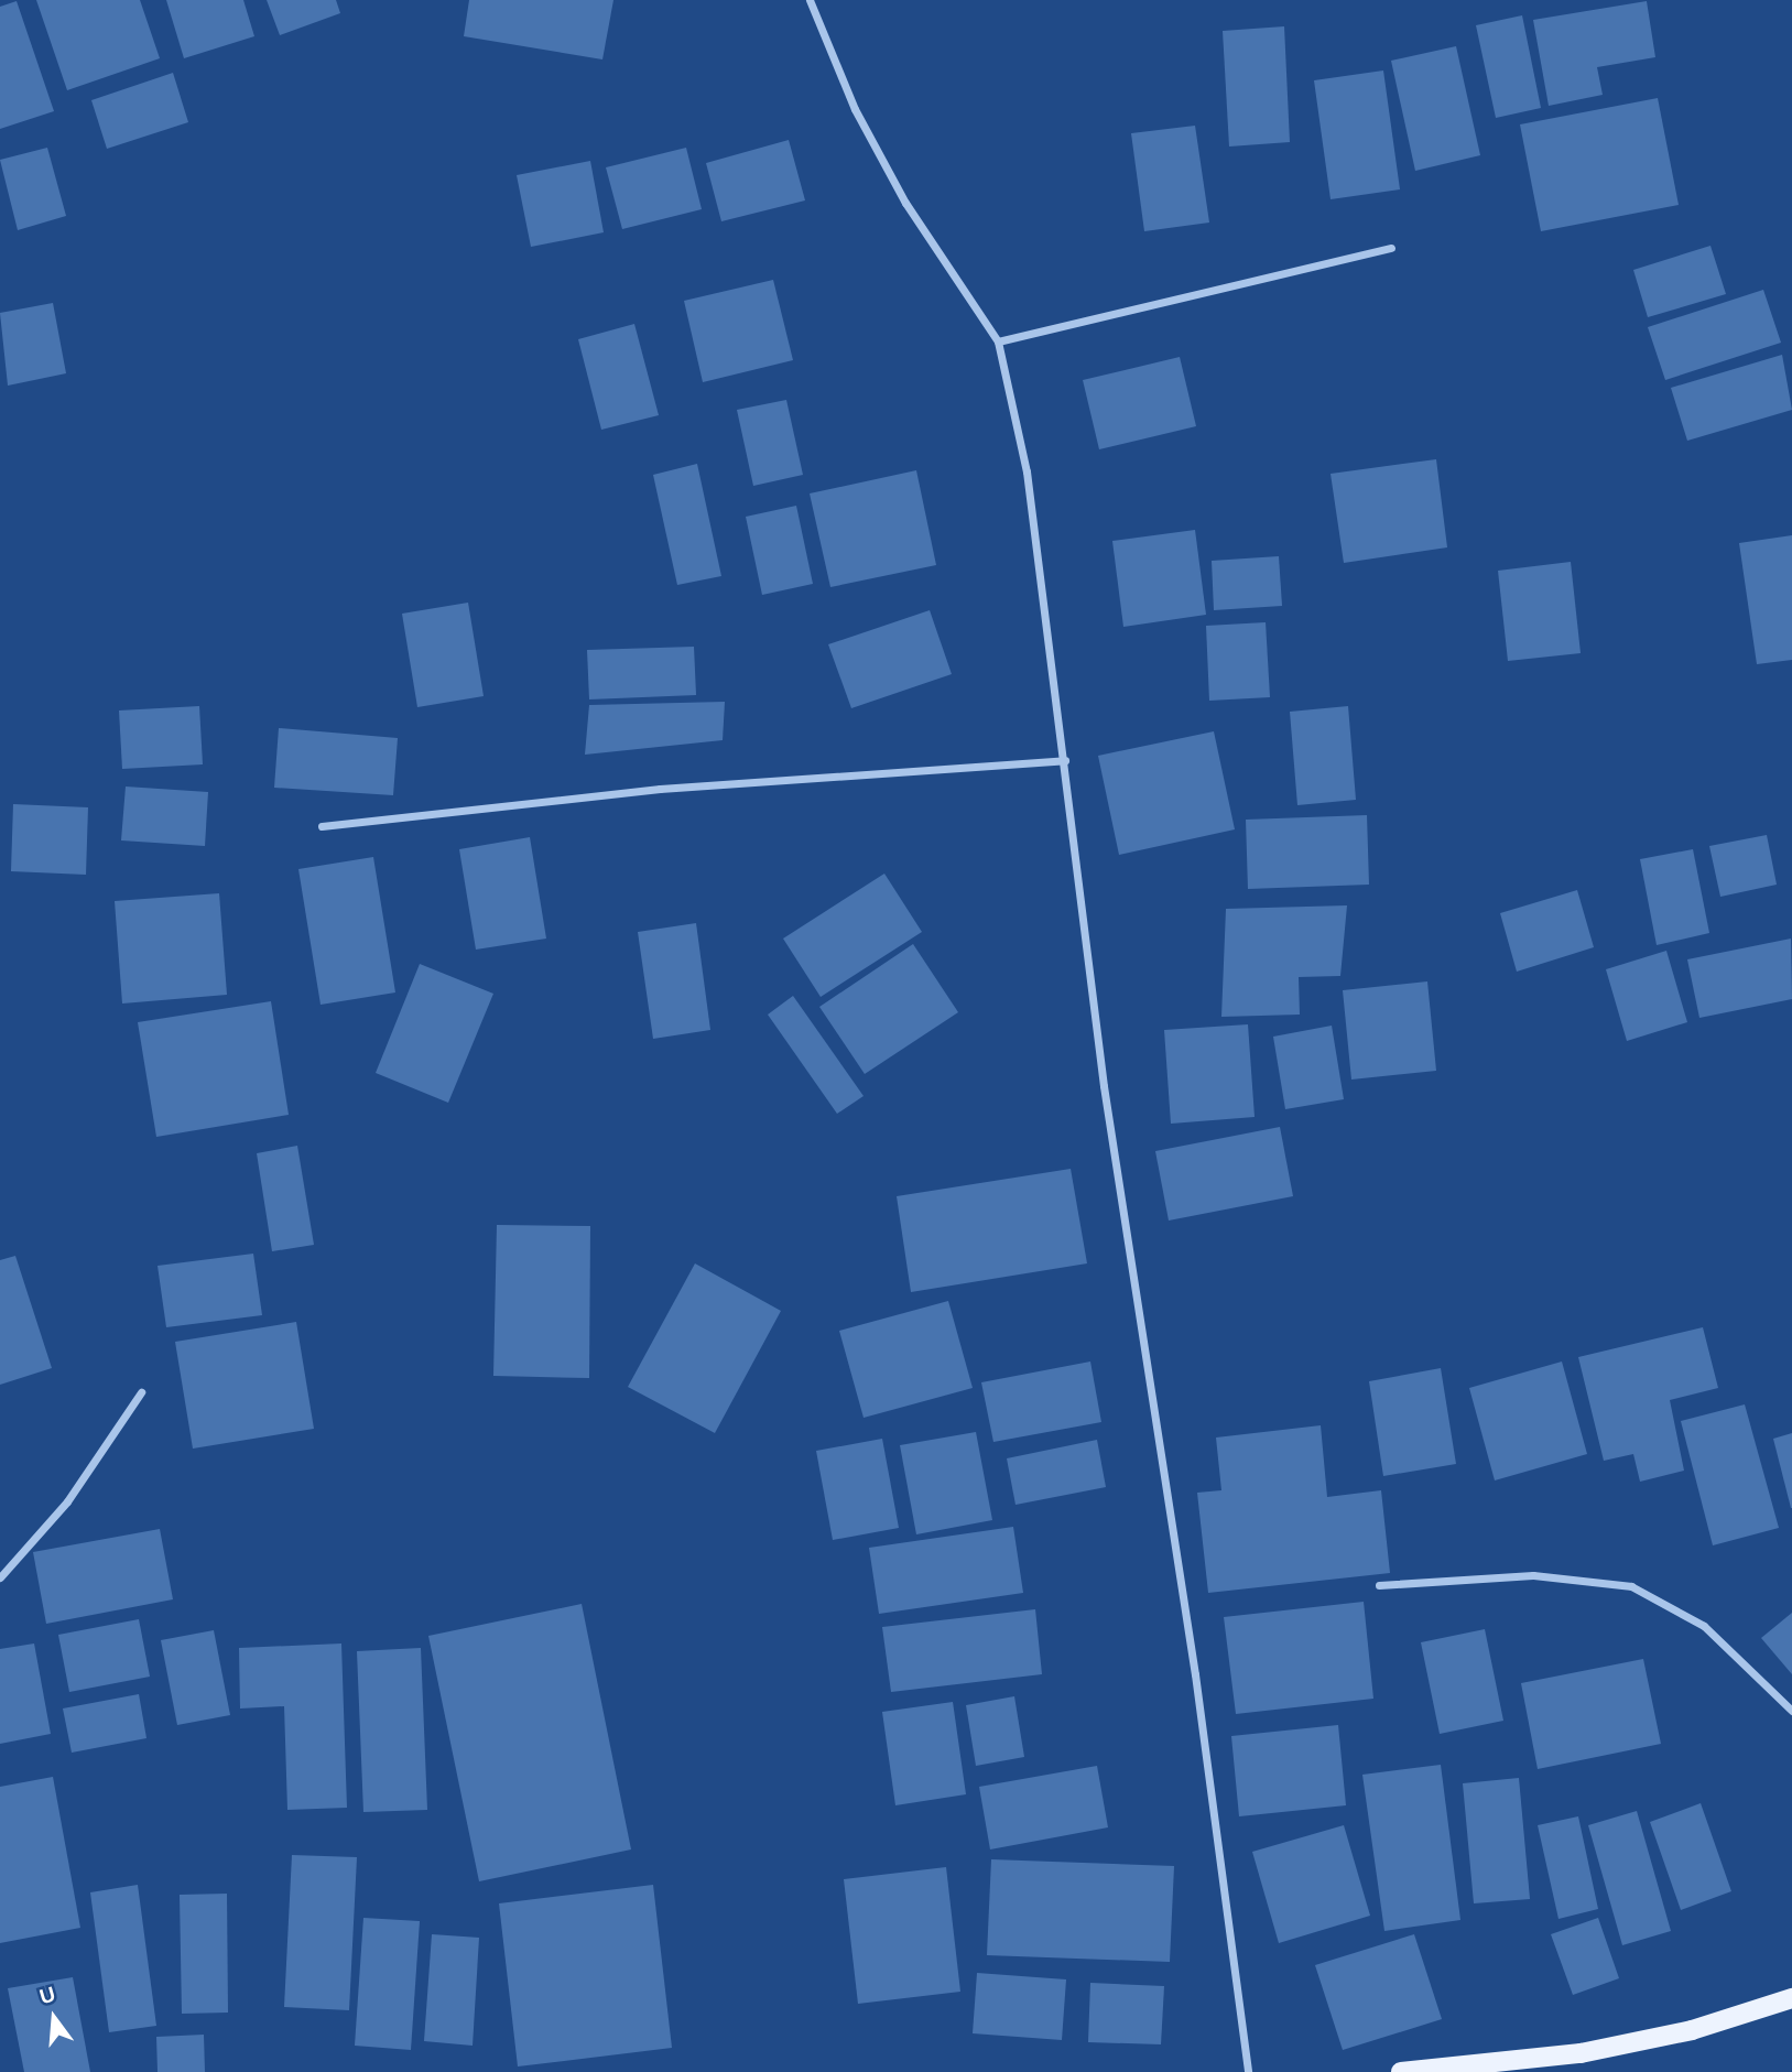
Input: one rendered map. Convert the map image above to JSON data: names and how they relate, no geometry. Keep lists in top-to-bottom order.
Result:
{
  "north": "top"
}
